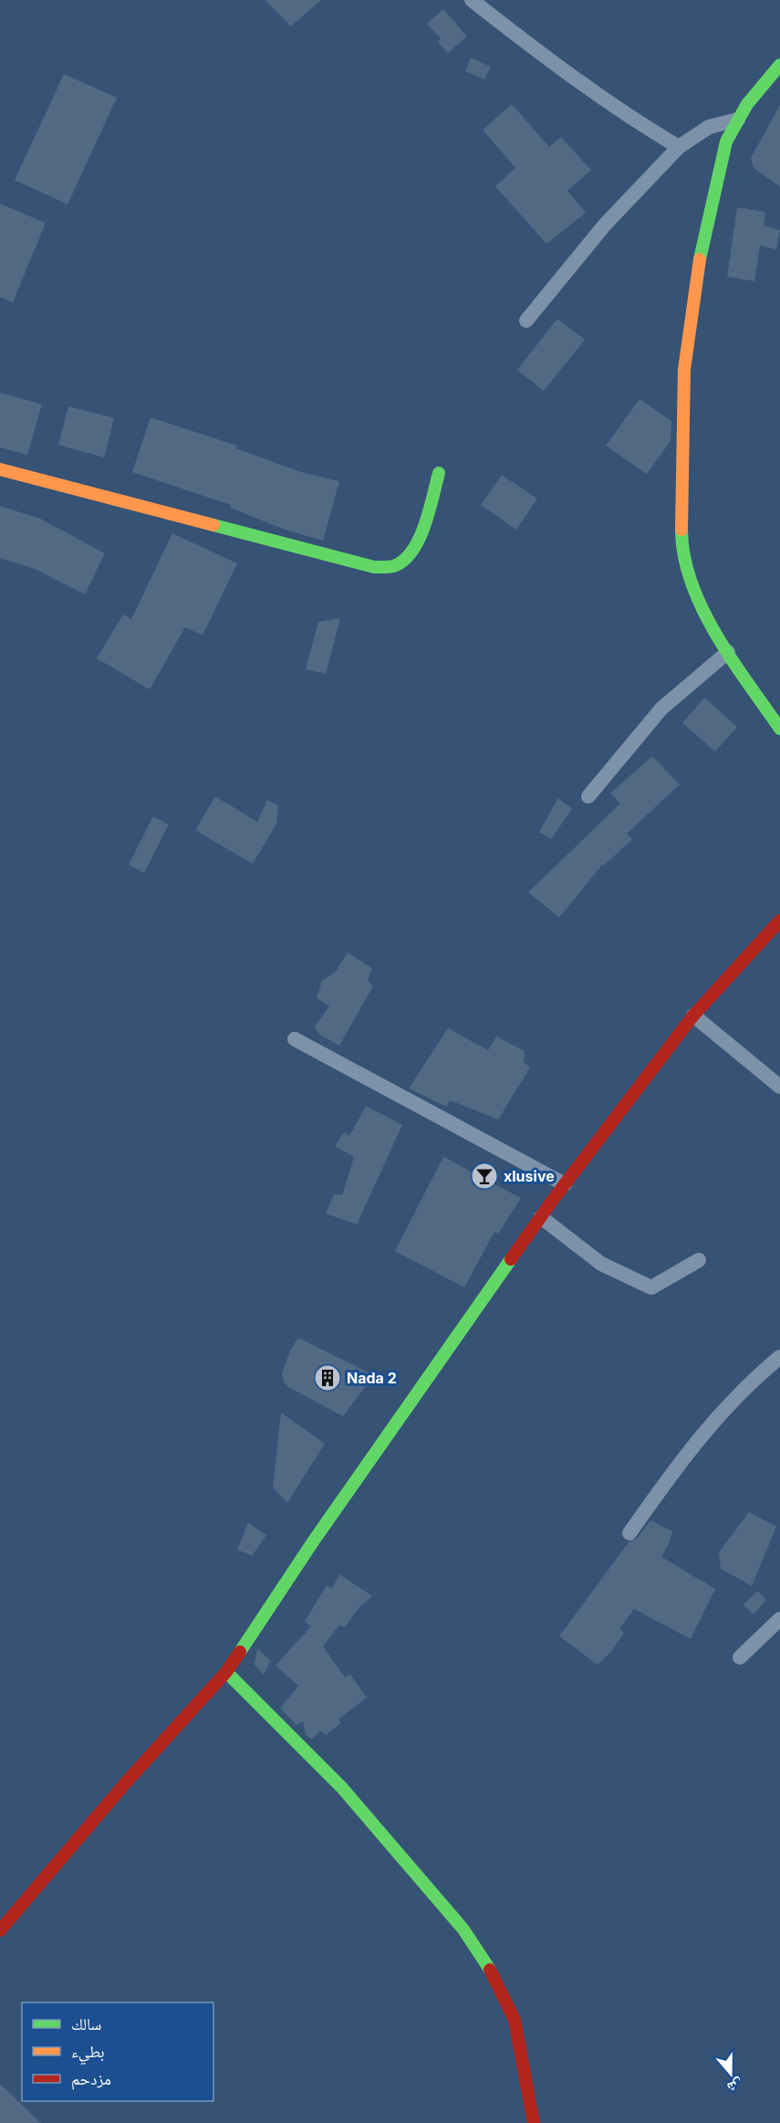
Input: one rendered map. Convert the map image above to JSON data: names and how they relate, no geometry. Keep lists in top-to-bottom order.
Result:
{
  "places": {
    "bar": ["xlusive"],
    "building": ["Nada 2"]
  },
  "legend": ["سالك", "بطيء", "مزدحم"],
  "north": "bottom"
}
